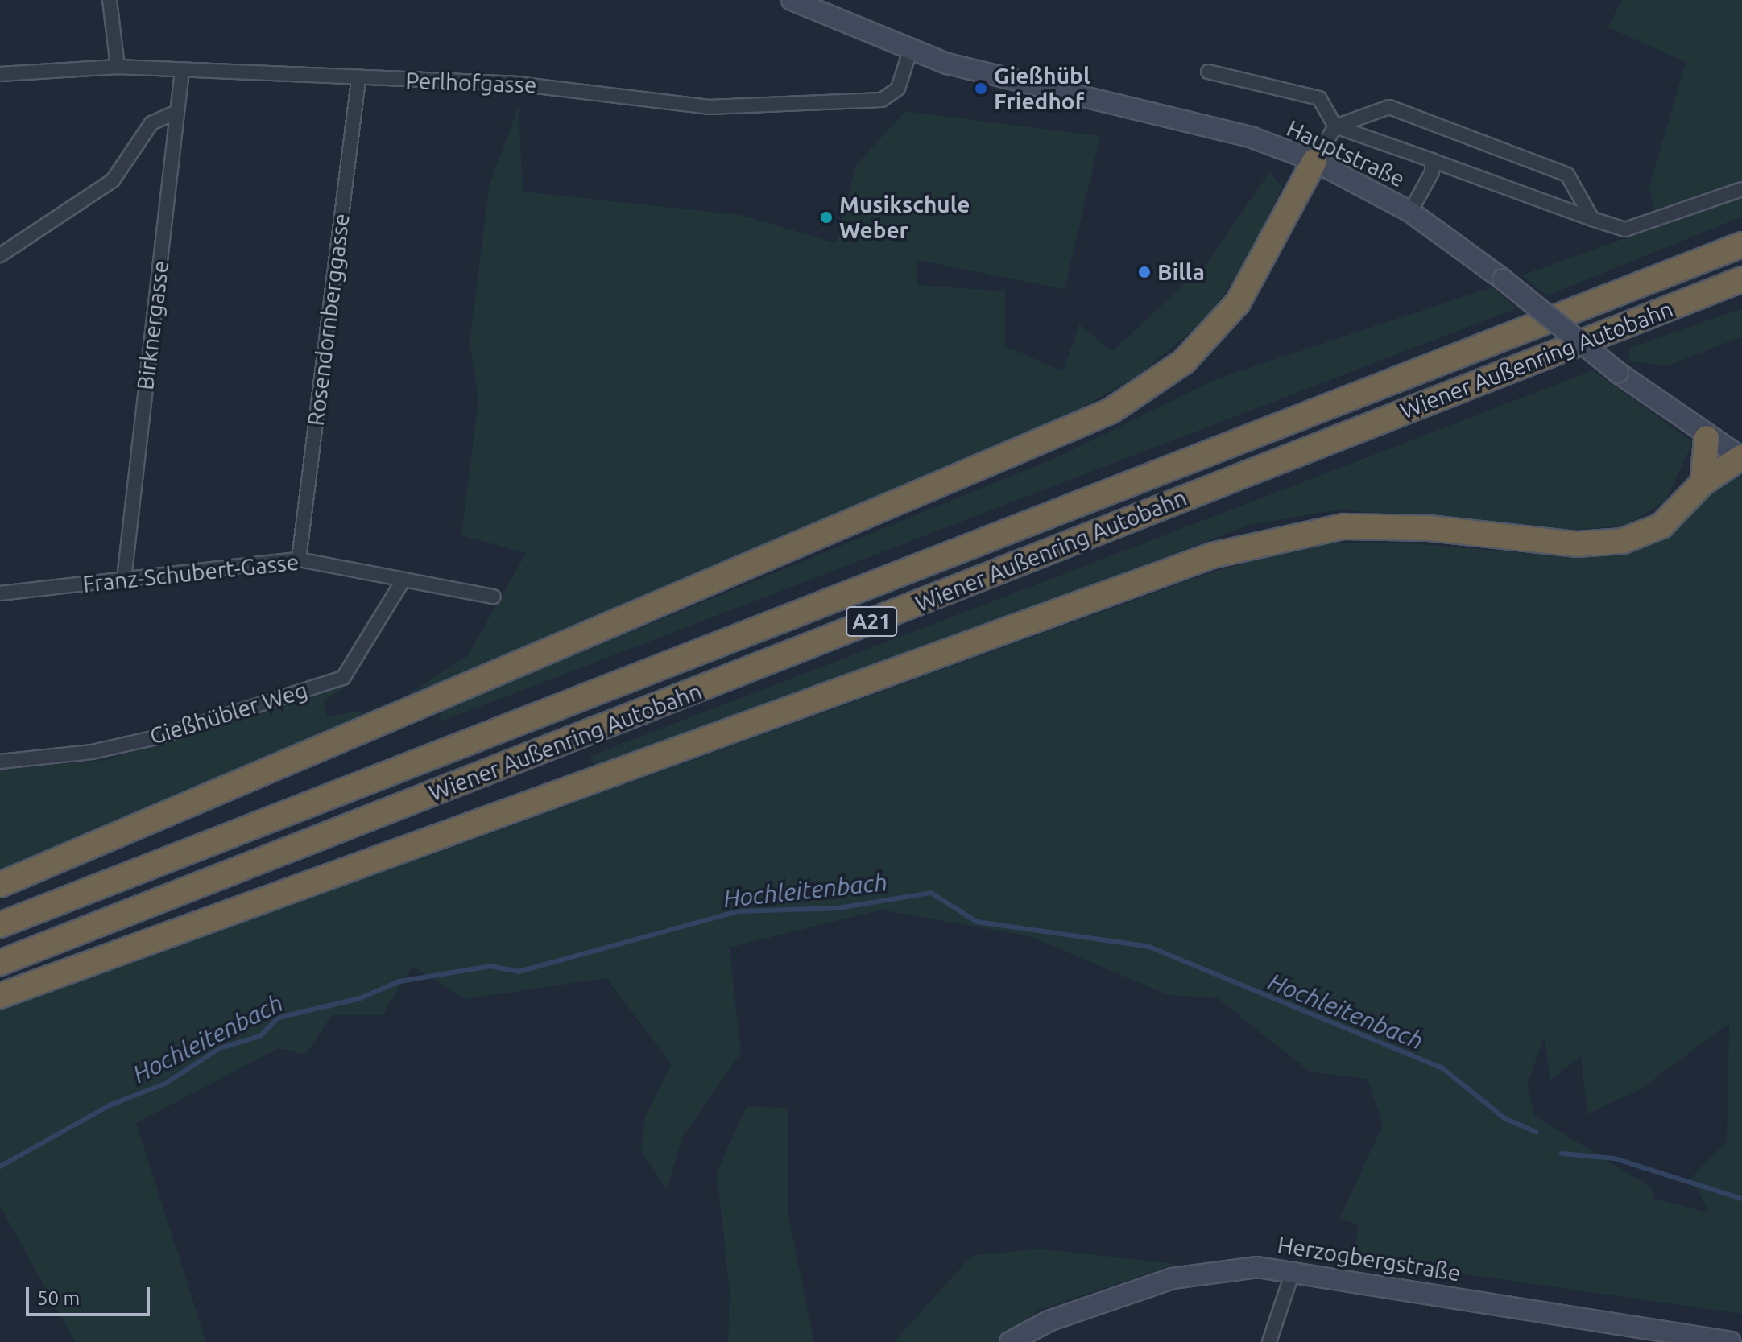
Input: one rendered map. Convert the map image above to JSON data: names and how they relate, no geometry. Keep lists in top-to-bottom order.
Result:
{
  "streets": {
    "highway": ["Wiener Außenring Autobahn", "A21"],
    "main road": ["Hauptstraße", "Herzogbergstraße"],
    "street": [
      "Perlhofgasse",
      "Rosendornberggasse",
      "Birknergasse",
      "Franz-Schubert-Gasse",
      "Gießhübler Weg"
    ]
  },
  "crossings": [
    ["Perlhofgasse", "Hauptstraße"],
    ["Perlhofgasse", "Rosendornberggasse"],
    ["Perlhofgasse", "Birknergasse"],
    ["Rosendornberggasse", "Franz-Schubert-Gasse"],
    ["Birknergasse", "Franz-Schubert-Gasse"],
    ["Franz-Schubert-Gasse", "Gießhübler Weg"]
  ],
  "water": ["Hochleitenbach"],
  "places": ["Gießhübl Friedhof", "Musikschule Weber", "Billa"],
  "scale_bar": "50 m"
}
